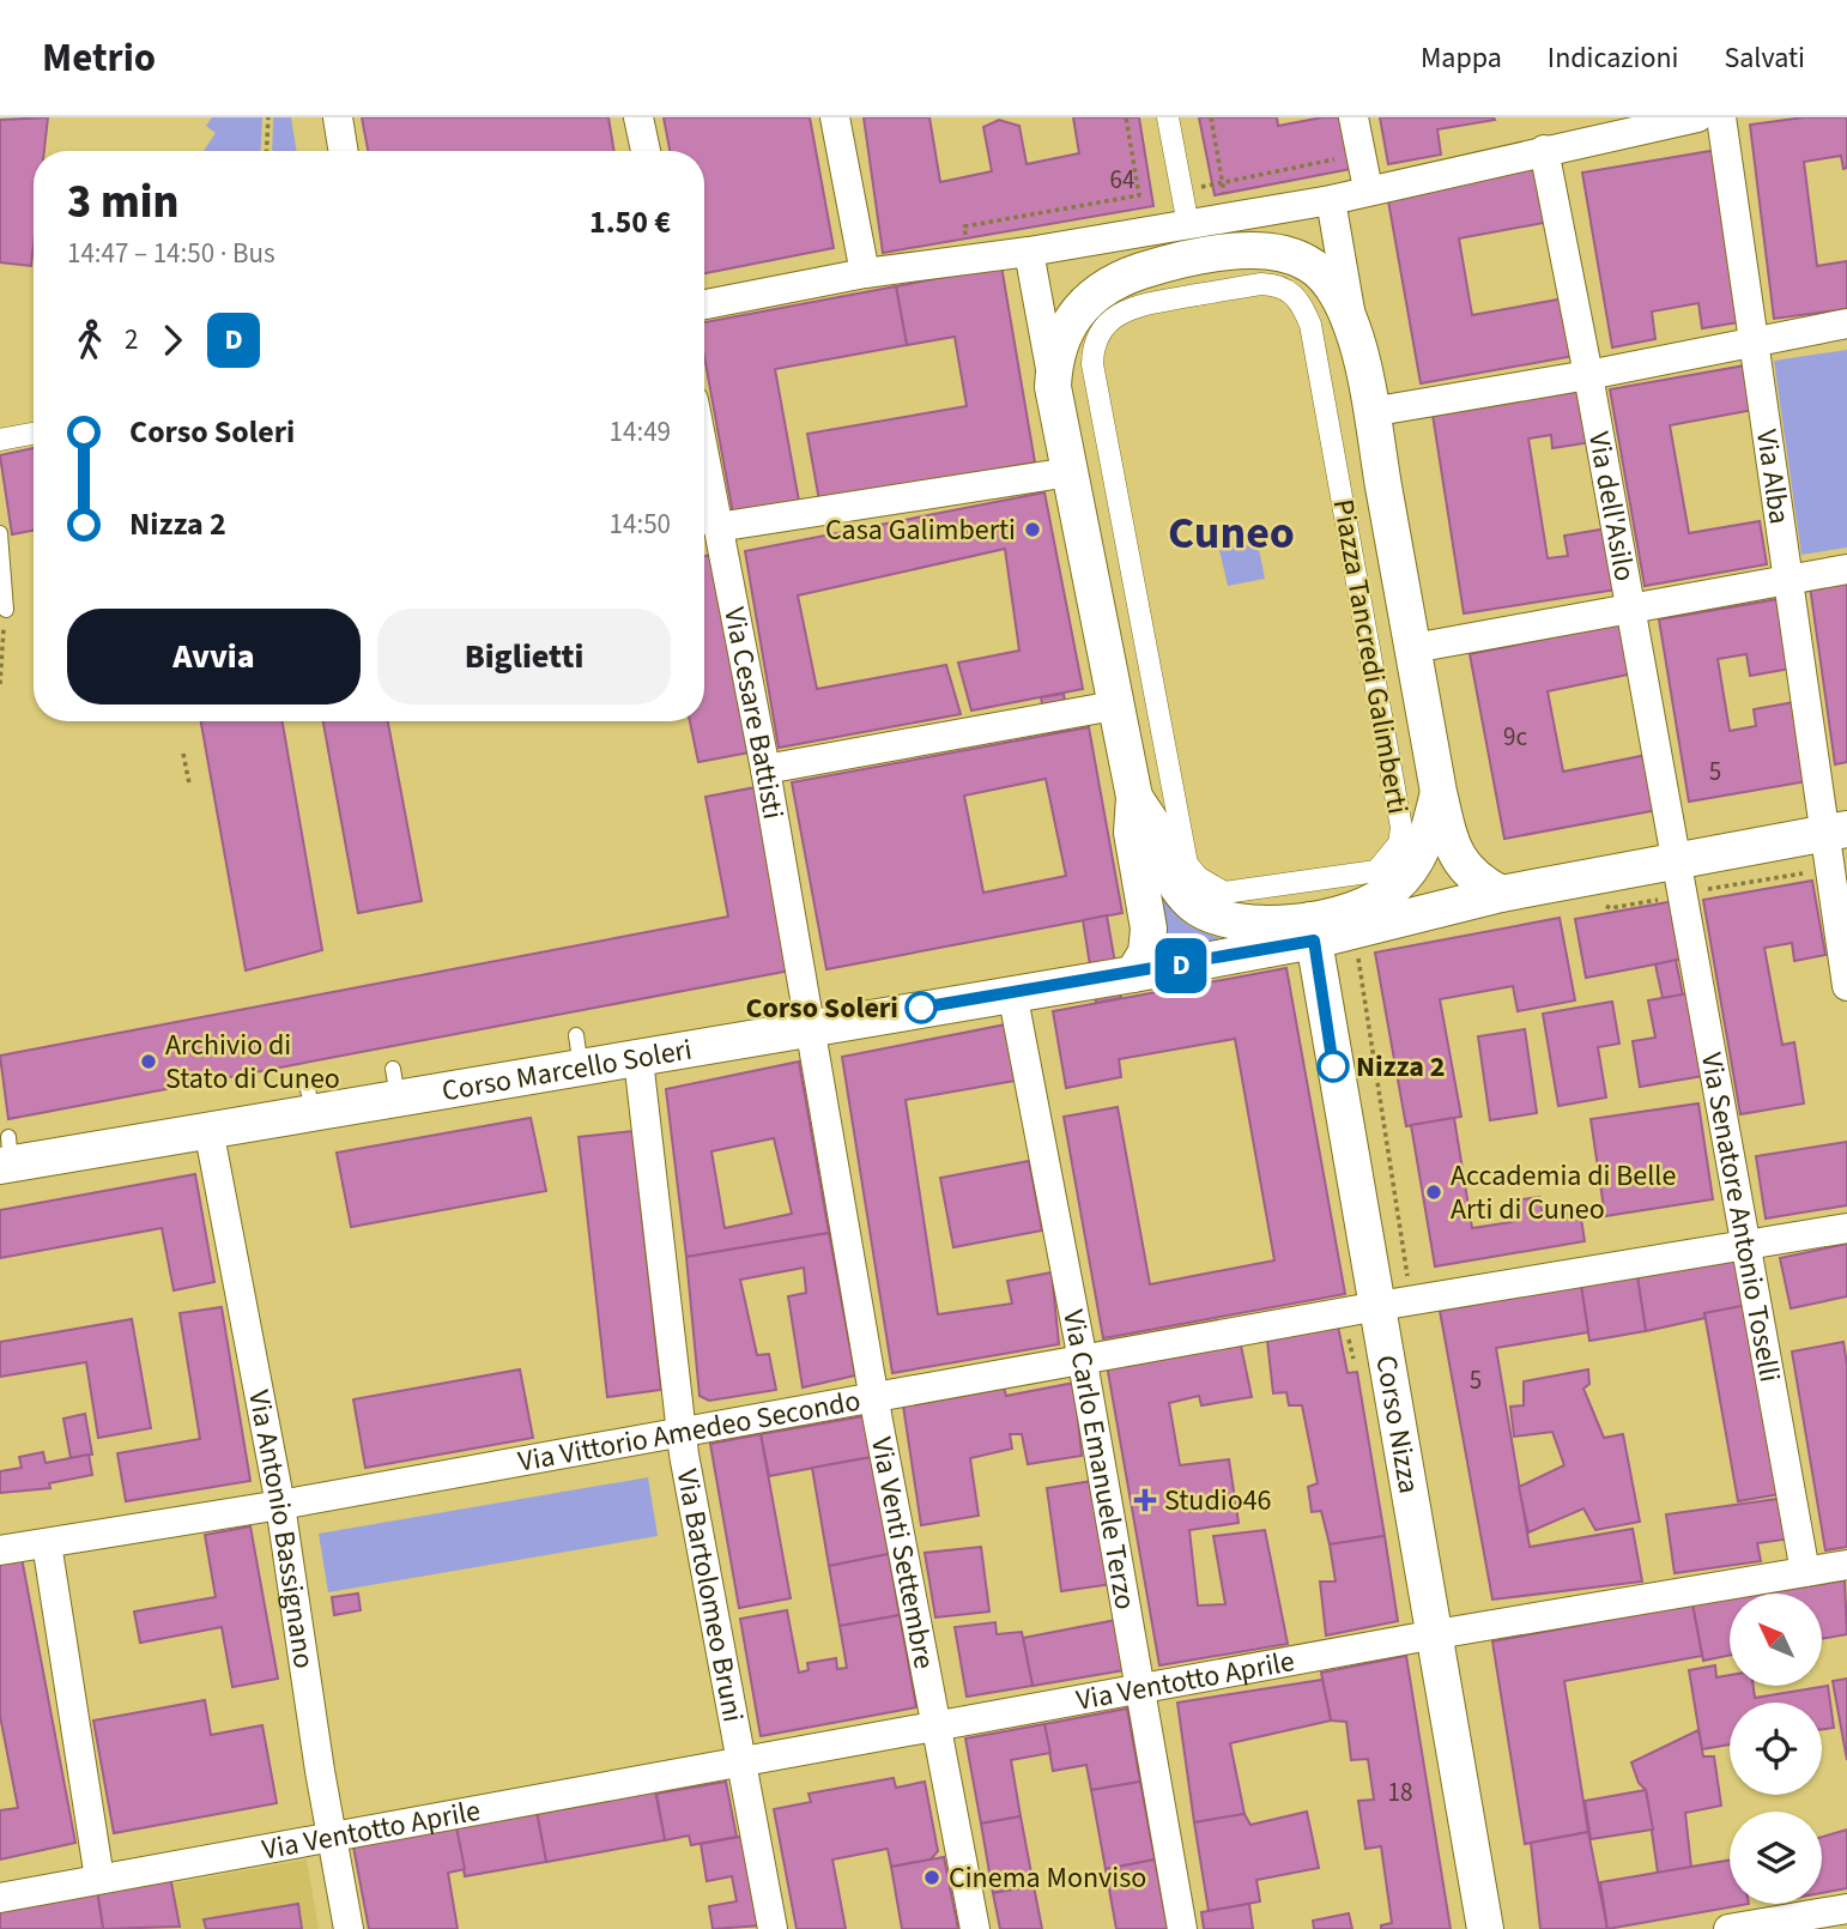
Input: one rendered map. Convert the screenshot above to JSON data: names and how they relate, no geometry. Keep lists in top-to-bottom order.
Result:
{
  "streets": {
    "street": [
      "Via Alba",
      "Via dell'Asilo",
      "Piazza Tancredi Galimberti",
      "Via Cesare Battisti",
      "Corso Marcello Soleri",
      "Via Senatore Antonio Toselli",
      "Corso Nizza",
      "Via Vittorio Amedeo Secondo",
      "Via Carlo Emanuele Terzo",
      "Via Antonio Bassignano",
      "Via Venti Settembre",
      "Via Bartolomeo Bruni",
      "Via Ventotto Aprile"
    ]
  },
  "crossings": [
    ["Via dell'Asilo", "Via Senatore Antonio Toselli"],
    ["Piazza Tancredi Galimberti", "Corso Marcello Soleri"],
    ["Piazza Tancredi Galimberti", "Corso Nizza"],
    ["Via Cesare Battisti", "Corso Marcello Soleri"],
    ["Via Cesare Battisti", "Via Venti Settembre"],
    ["Corso Marcello Soleri", "Via Carlo Emanuele Terzo"],
    ["Corso Marcello Soleri", "Via Antonio Bassignano"],
    ["Corso Marcello Soleri", "Via Venti Settembre"],
    ["Corso Marcello Soleri", "Via Bartolomeo Bruni"],
    ["Via Senatore Antonio Toselli", "Via Vittorio Amedeo Secondo"],
    ["Via Senatore Antonio Toselli", "Via Ventotto Aprile"],
    ["Corso Nizza", "Via Vittorio Amedeo Secondo"],
    ["Corso Nizza", "Via Ventotto Aprile"],
    ["Via Vittorio Amedeo Secondo", "Via Carlo Emanuele Terzo"],
    ["Via Vittorio Amedeo Secondo", "Via Antonio Bassignano"],
    ["Via Vittorio Amedeo Secondo", "Via Venti Settembre"],
    ["Via Vittorio Amedeo Secondo", "Via Bartolomeo Bruni"],
    ["Via Carlo Emanuele Terzo", "Via Ventotto Aprile"],
    ["Via Antonio Bassignano", "Via Ventotto Aprile"],
    ["Via Venti Settembre", "Via Ventotto Aprile"],
    ["Via Bartolomeo Bruni", "Via Ventotto Aprile"]
  ],
  "districts": ["Cuneo"],
  "places": {
    "other": [
      "Casa Galimberti",
      "Corso Soleri",
      "Archivio di Stato di Cuneo",
      "Nizza 2",
      "Accademia di Belle Arti di Cuneo",
      "Cinema Monviso"
    ],
    "health": ["Studio46"]
  },
  "lines": ["bus line D"],
  "house_numbers": [
    "64",
    "9c",
    "5",
    "5",
    "18"
  ],
  "north": "top left",
  "page": {
    "header": "Metrio",
    "nav": ["Mappa", "Indicazioni", "Salvati"],
    "on_map": "D",
    "heading": ["3 min", "14:47 – 14:50 · Bus", "1.50 €"],
    "legs": ["2", "D"],
    "list": [
      {
        "name": "Corso Soleri",
        "value": "14:49"
      },
      {
        "name": "Nizza 2",
        "value": "14:50"
      }
    ],
    "buttons": ["Avvia", "Biglietti"]
  }
}
